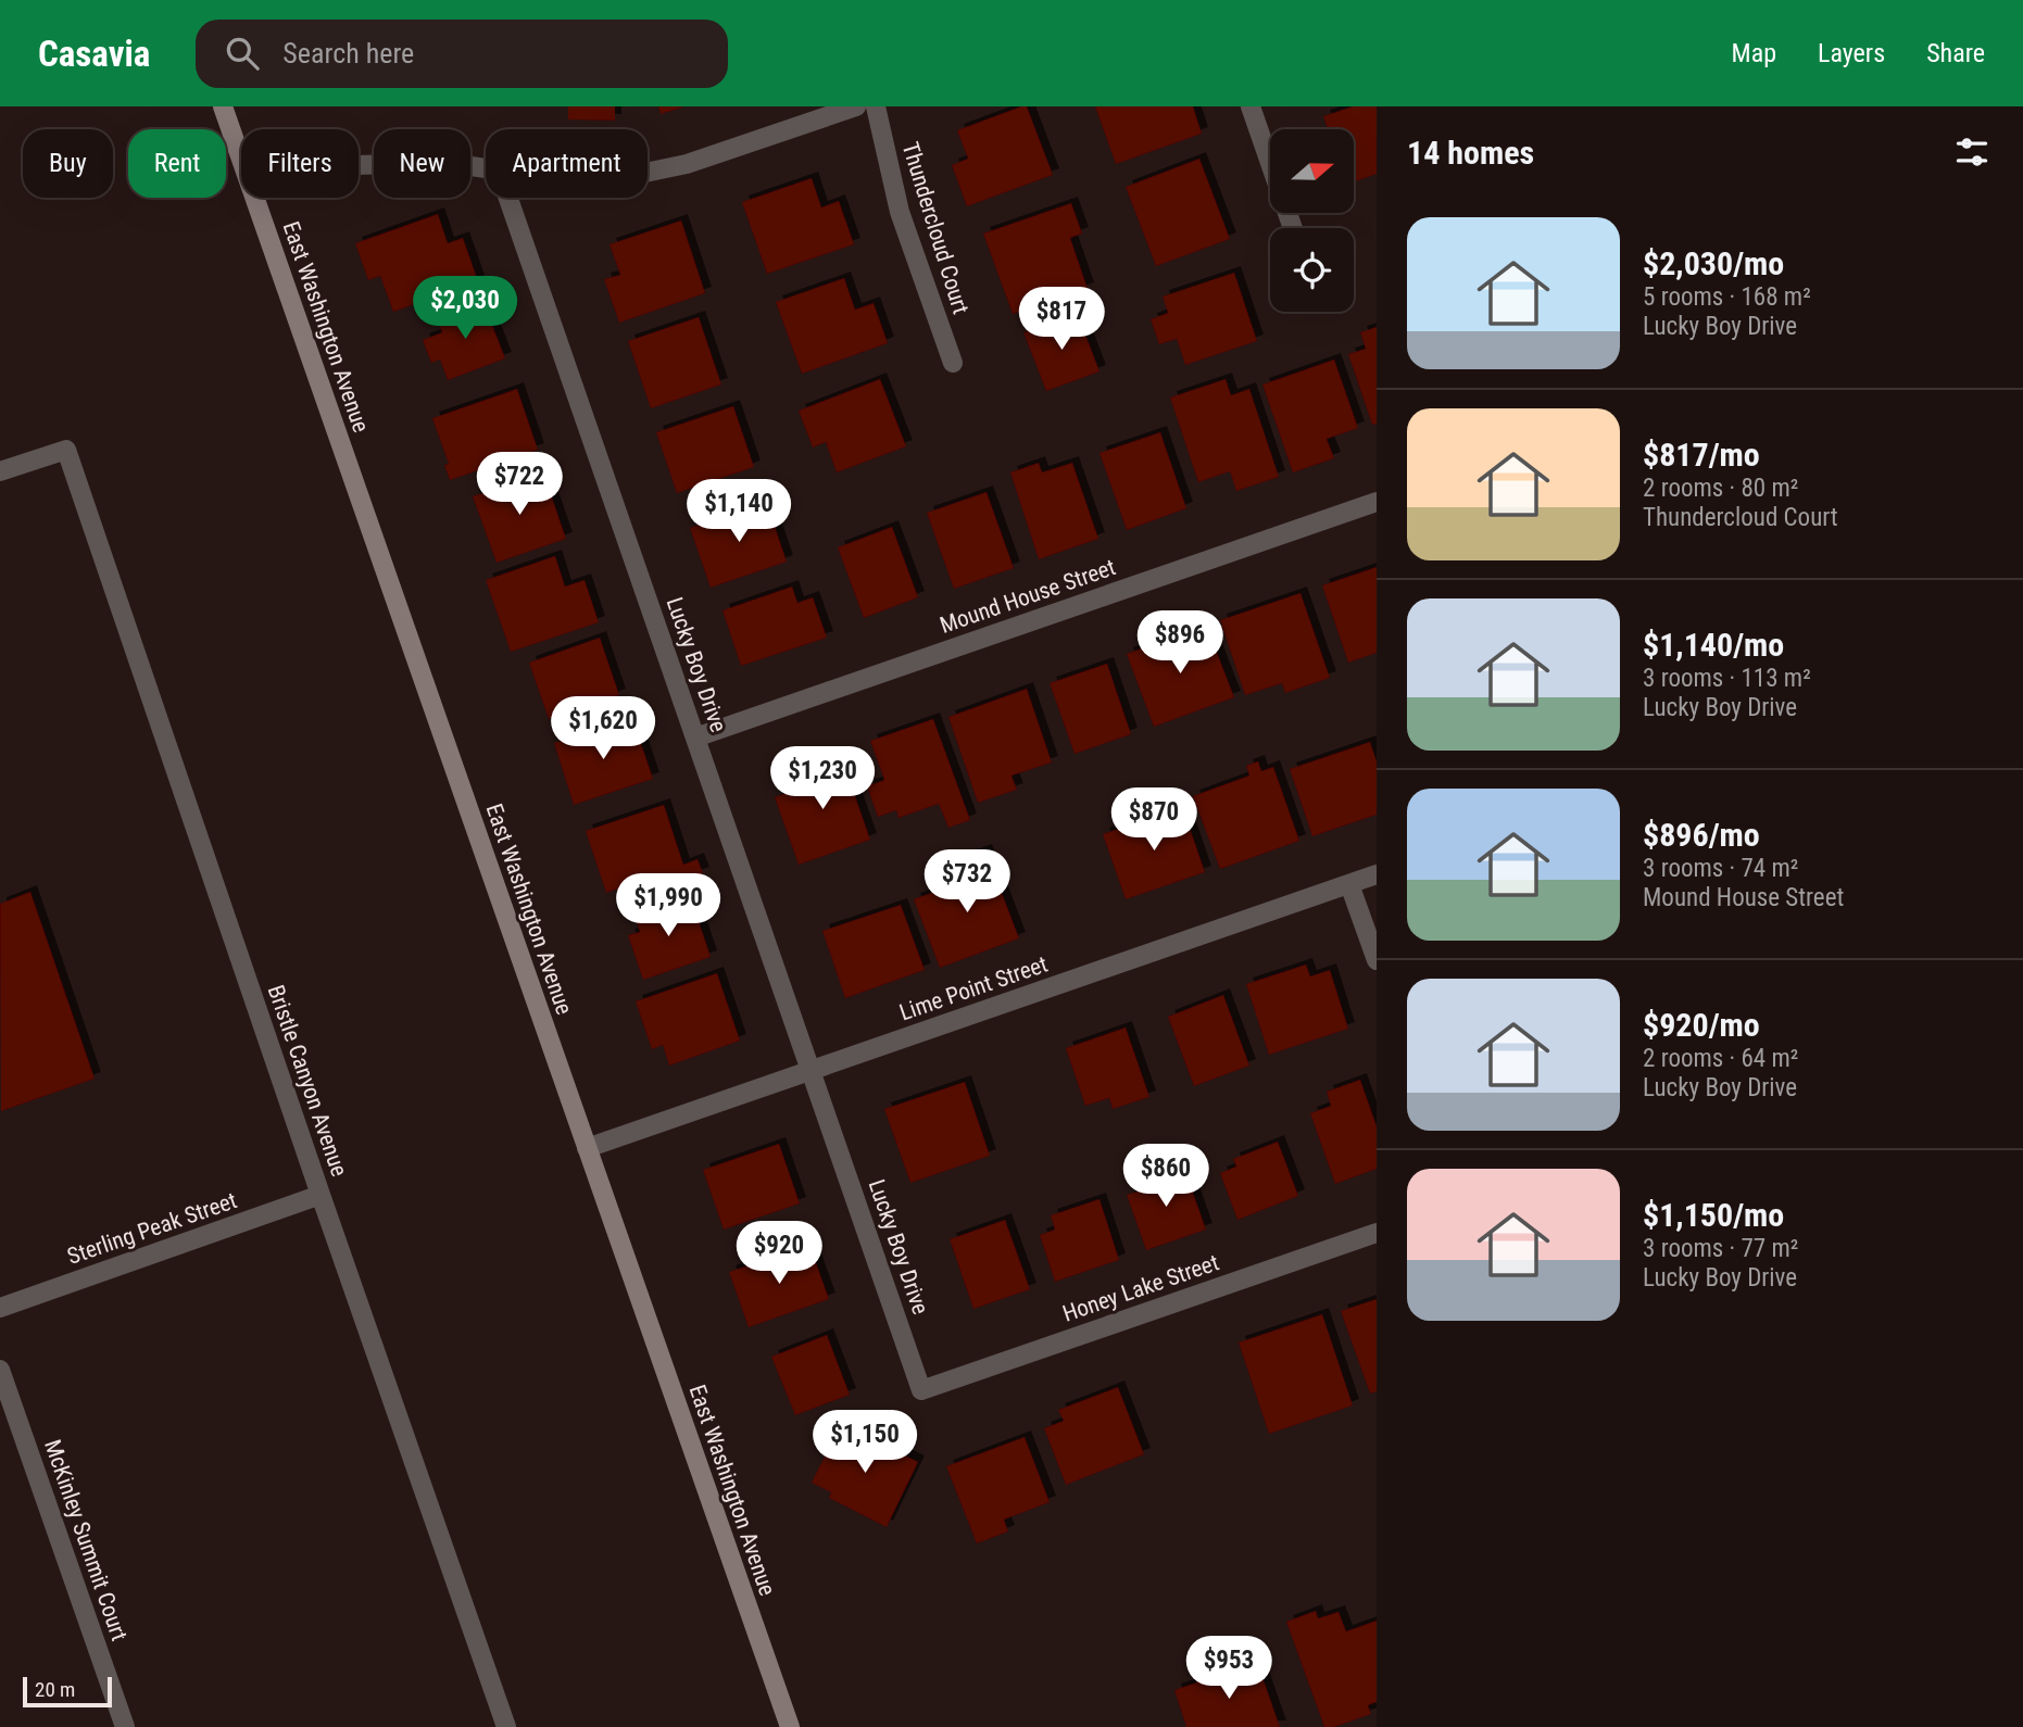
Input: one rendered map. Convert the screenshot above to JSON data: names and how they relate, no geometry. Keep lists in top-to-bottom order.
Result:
{
  "streets": {
    "main road": ["East Washington Avenue"],
    "street": [
      "Thundercloud Court",
      "Mound House Street",
      "Lucky Boy Drive",
      "Lime Point Street",
      "Bristle Canyon Avenue",
      "Sterling Peak Street",
      "Honey Lake Street",
      "McKinley Summit Court"
    ]
  },
  "crossings": [
    ["East Washington Avenue", "Lime Point Street"],
    ["Mound House Street", "Lucky Boy Drive"],
    ["Lucky Boy Drive", "Lime Point Street"],
    ["Lucky Boy Drive", "Honey Lake Street"],
    ["Bristle Canyon Avenue", "Sterling Peak Street"]
  ],
  "scale_bar": "20 m",
  "north": "right",
  "page": {
    "header": "Casavia",
    "search": "Search here",
    "nav": ["Map", "Layers", "Share"],
    "heading": "14 homes",
    "chip": [
      "Buy",
      "Rent",
      "Filters",
      "New",
      "Apartment"
    ],
    "list": [
      {
        "name": "$2,030/mo",
        "note": "5 rooms · 168 m² · Lucky Boy Drive"
      },
      {
        "name": "$817/mo",
        "note": "2 rooms · 80 m² · Thundercloud Court"
      },
      {
        "name": "$1,140/mo",
        "note": "3 rooms · 113 m² · Lucky Boy Drive"
      },
      {
        "name": "$896/mo",
        "note": "3 rooms · 74 m² · Mound House Street"
      },
      {
        "name": "$920/mo",
        "note": "2 rooms · 64 m² · Lucky Boy Drive"
      },
      {
        "name": "$1,150/mo",
        "note": "3 rooms · 77 m² · Lucky Boy Drive"
      }
    ],
    "price": [
      "$2,030",
      "$817",
      "$722",
      "$1,140",
      "$896",
      "$1,620",
      "$1,230",
      "$870",
      "$732",
      "$1,990",
      "$860",
      "$920",
      "$1,150",
      "$953"
    ],
    "scale": "20 m"
  }
}
